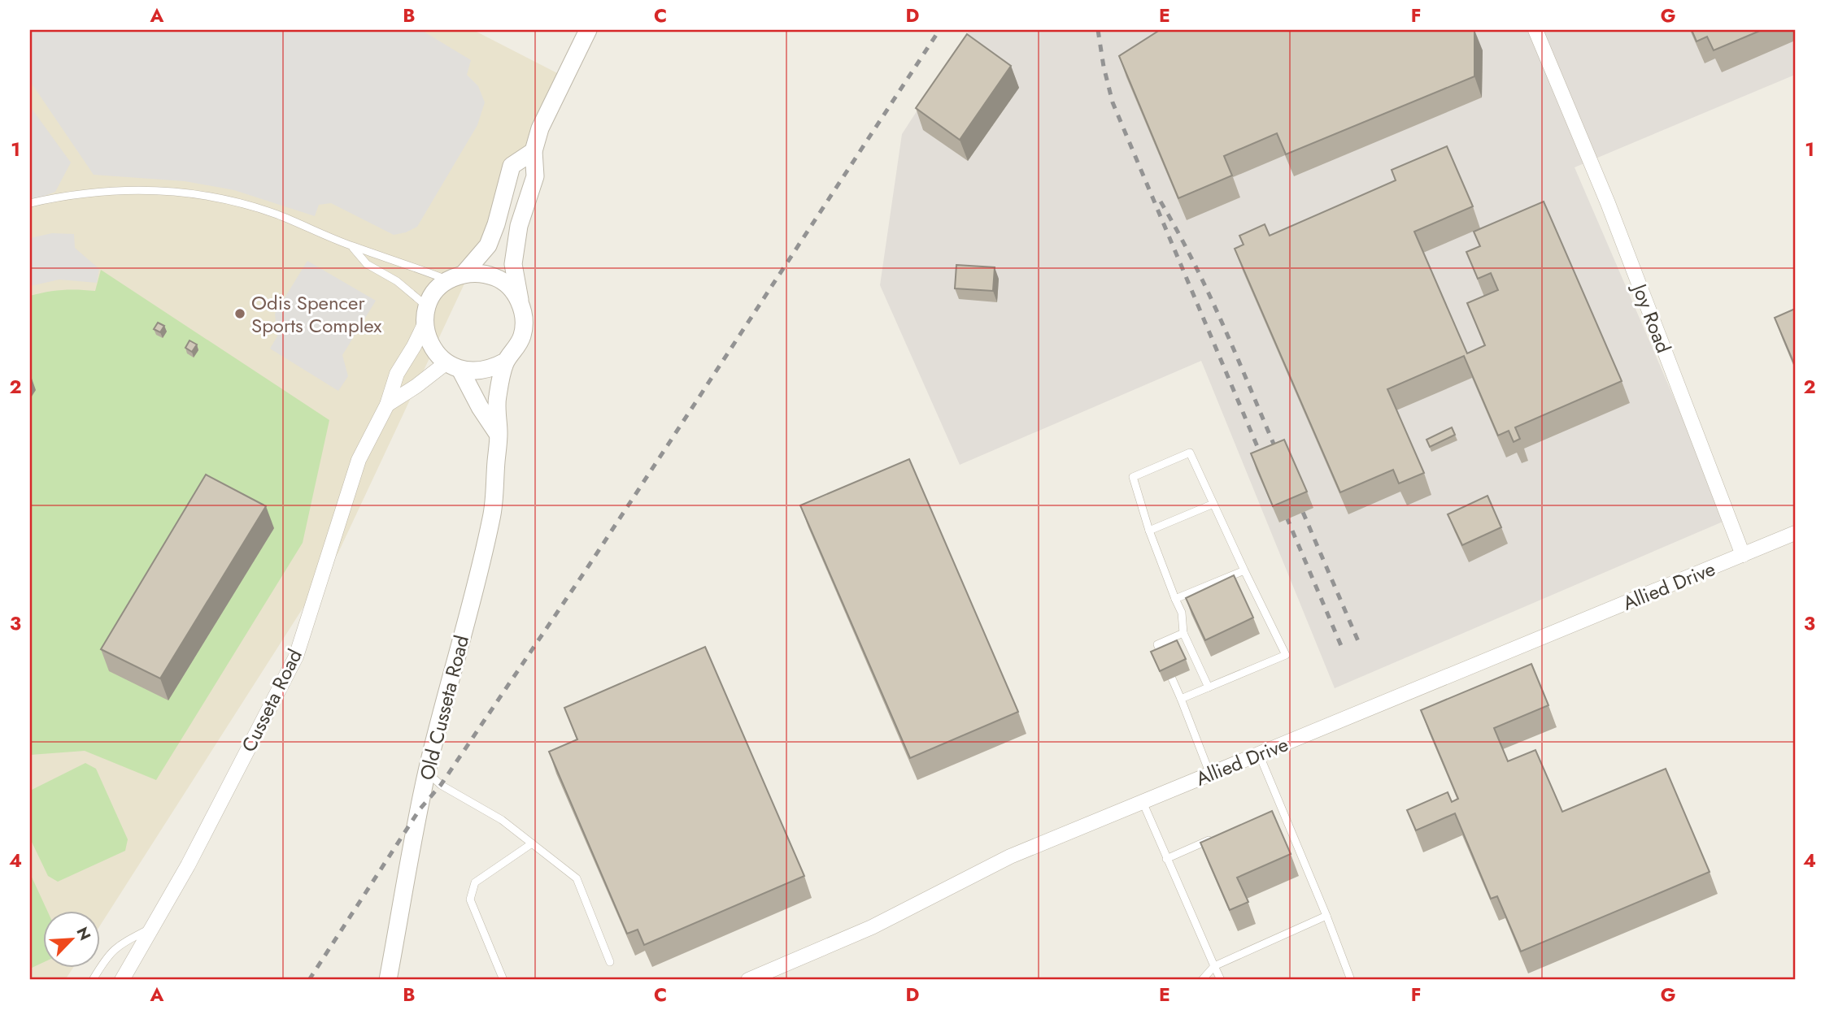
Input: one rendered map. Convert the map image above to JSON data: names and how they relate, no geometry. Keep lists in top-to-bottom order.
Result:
{
  "streets": {
    "street": [
      "Joy Road",
      "Allied Drive",
      "Cusseta Road",
      "Old Cusseta Road"
    ]
  },
  "crossings": [
    ["Joy Road", "Allied Drive"],
    ["Cusseta Road", "Old Cusseta Road"]
  ],
  "places": ["Odis Spencer Sports Complex"],
  "north": "top right",
  "grid": {
    "columns": [
      "A",
      "B",
      "C",
      "D",
      "E",
      "F",
      "G"
    ],
    "rows": [
      "1",
      "2",
      "3",
      "4"
    ]
  }
}
